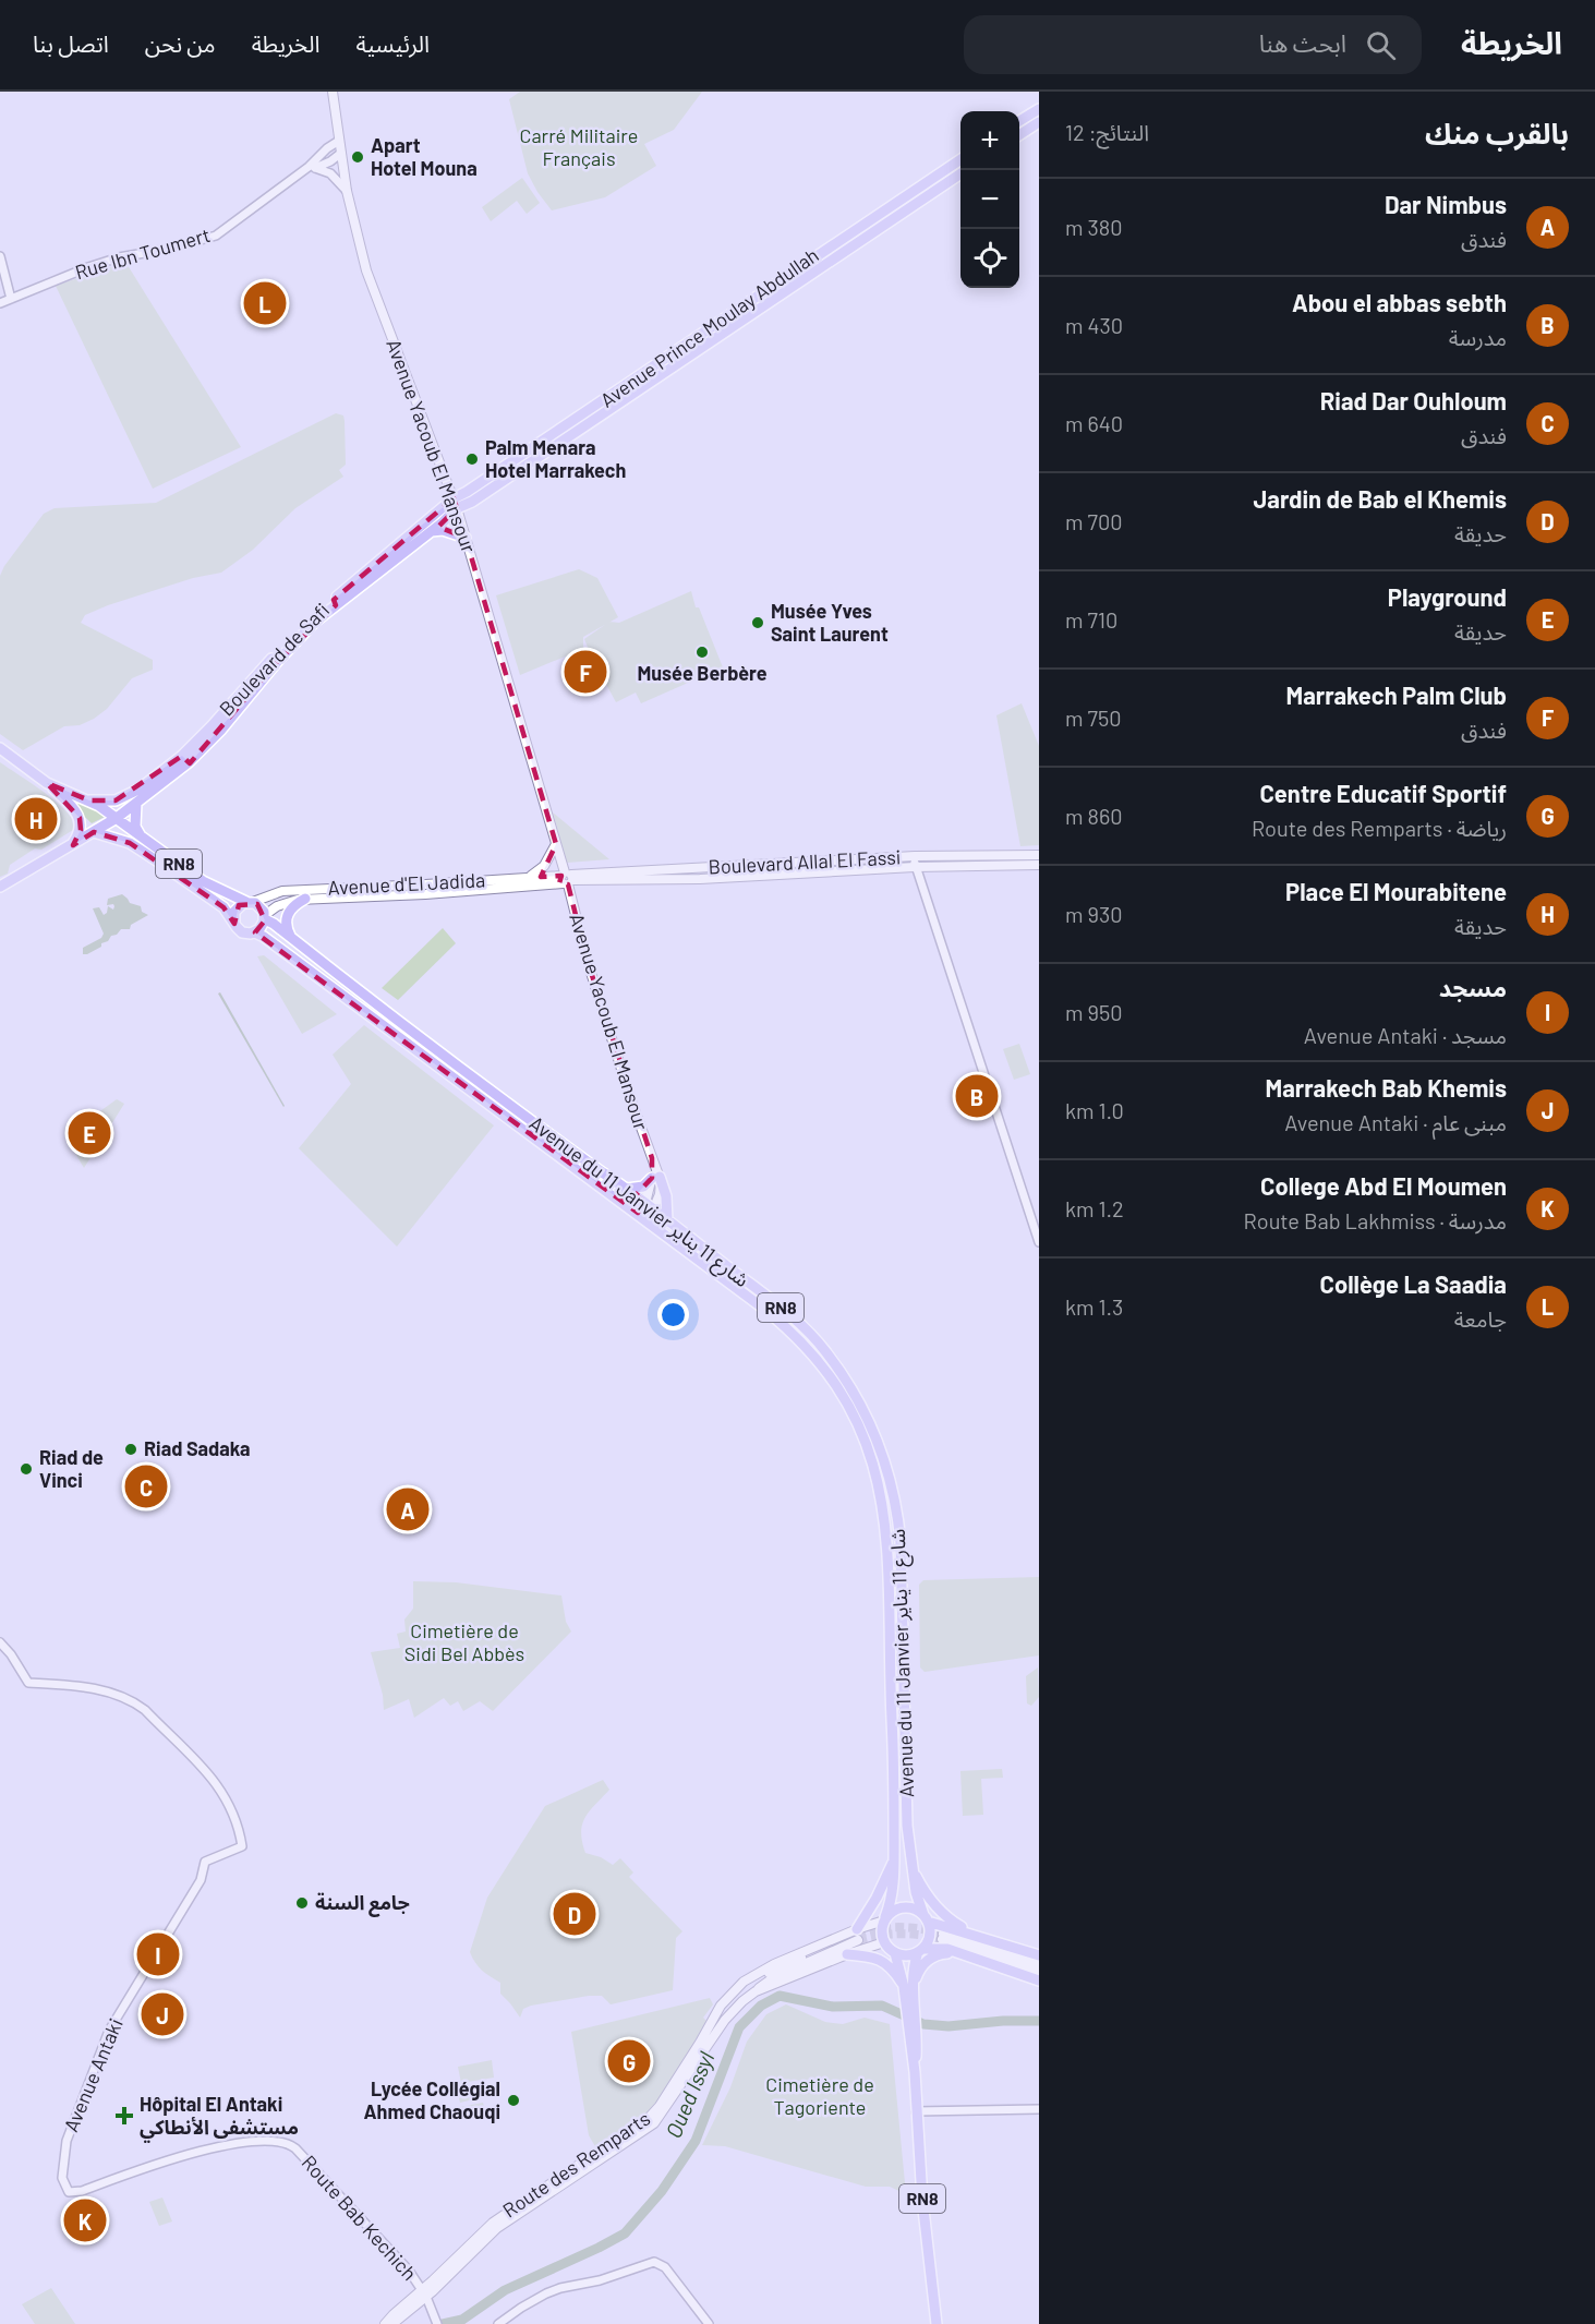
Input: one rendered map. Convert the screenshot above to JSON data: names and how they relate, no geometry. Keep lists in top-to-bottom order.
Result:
{
  "streets": {
    "main road": [
      "Avenue Prince Moulay Abdullah",
      "Avenue Yacoub El Mansour",
      "Boulevard de Safi",
      "Boulevard Allal El Fassi",
      "RN8",
      "Avenue d'El Jadida",
      "Avenue du 11 Janvier شارع 11 يناير",
      "Route des Remparts"
    ],
    "street": ["Rue Ibn Toumert", "Avenue Antaki", "Route Bab Kechich"]
  },
  "crossings": [
    ["Rue Ibn Toumert", "Avenue Yacoub El Mansour"],
    ["Avenue Prince Moulay Abdullah", "Avenue Yacoub El Mansour"],
    ["Avenue Prince Moulay Abdullah", "Boulevard de Safi"],
    ["Avenue Yacoub El Mansour", "Boulevard de Safi"],
    ["Avenue Yacoub El Mansour", "Boulevard Allal El Fassi"],
    ["Avenue Yacoub El Mansour", "Avenue d'El Jadida"],
    ["Avenue Yacoub El Mansour", "Avenue du 11 Janvier شارع 11 يناير"],
    ["Boulevard de Safi", "RN8"],
    ["Boulevard Allal El Fassi", "Avenue d'El Jadida"],
    ["RN8", "Avenue d'El Jadida"],
    ["RN8", "Avenue du 11 Janvier شارع 11 يناير"],
    ["RN8", "Route des Remparts"],
    ["Avenue d'El Jadida", "Avenue du 11 Janvier شارع 11 يناير"],
    ["Avenue du 11 Janvier شارع 11 يناير", "Route des Remparts"],
    ["Avenue Antaki", "Route Bab Kechich"],
    ["Route des Remparts", "Route Bab Kechich"]
  ],
  "water": ["Oued Issyl"],
  "parks": ["Carré Militaire Français", "Cimetière de Sidi Bel Abbès", "Cimetière de Tagoriente"],
  "places": {
    "other": [
      "Apart Hotel Mouna",
      "Palm Menara Hotel Marrakech",
      "Musée Yves Saint Laurent",
      "Musée Berbère",
      "Riad Sadaka",
      "Riad de Vinci",
      "جامع السنة",
      "Lycée Collégial Ahmed Chaouqi"
    ],
    "health": ["Hôpital El Antaki مستشفى الأنطاكي"]
  },
  "page": {
    "header": "الخريطة",
    "search": "ابحث هنا",
    "nav": [
      "الرئيسية",
      "الخريطة",
      "من نحن",
      "اتصل بنا"
    ],
    "heading": ["بالقرب منك", "النتائج: 12"],
    "map_buttons": ["+", "−"],
    "list": [
      {
        "mark": "A",
        "name": "Dar Nimbus",
        "note": "فندق",
        "value": "380 m"
      },
      {
        "mark": "B",
        "name": "Abou el abbas sebth",
        "note": "مدرسة",
        "value": "430 m"
      },
      {
        "mark": "C",
        "name": "Riad Dar Ouhloum",
        "note": "فندق",
        "value": "640 m"
      },
      {
        "mark": "D",
        "name": "Jardin de Bab el Khemis",
        "note": "حديقة",
        "value": "700 m"
      },
      {
        "mark": "E",
        "name": "Playground",
        "note": "حديقة",
        "value": "710 m"
      },
      {
        "mark": "F",
        "name": "Marrakech Palm Club",
        "note": "فندق",
        "value": "750 m"
      },
      {
        "mark": "G",
        "name": "Centre Educatif Sportif",
        "note": "رياضة · Route des Remparts",
        "value": "860 m"
      },
      {
        "mark": "H",
        "name": "Place El Mourabitene",
        "note": "حديقة",
        "value": "930 m"
      },
      {
        "mark": "I",
        "name": "مسجد",
        "note": "مسجد · Avenue Antaki",
        "value": "950 m"
      },
      {
        "mark": "J",
        "name": "Marrakech Bab Khemis",
        "note": "مبنى عام · Avenue Antaki",
        "value": "1.0 km"
      },
      {
        "mark": "K",
        "name": "College Abd El Moumen",
        "note": "مدرسة · Route Bab Lakhmiss",
        "value": "1.2 km"
      },
      {
        "mark": "L",
        "name": "Collège La Saadia",
        "note": "جامعة",
        "value": "1.3 km"
      }
    ],
    "pins": [
      "L",
      "F",
      "H",
      "B",
      "E",
      "C",
      "A",
      "D",
      "I",
      "J",
      "G",
      "K"
    ]
  }
}
